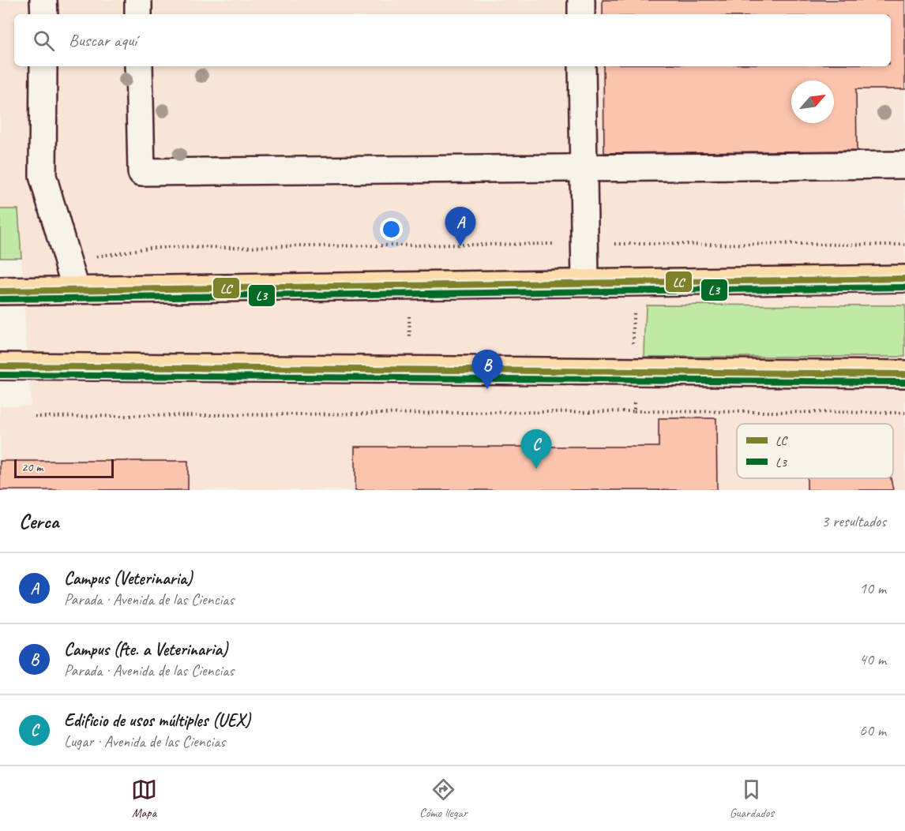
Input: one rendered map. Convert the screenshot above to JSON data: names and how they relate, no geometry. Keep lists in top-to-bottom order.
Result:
{
  "lines": ["transit line LC", "transit line L3"],
  "legend": ["LC", "L3"],
  "scale_bar": "20 m",
  "north": "top right",
  "page": {
    "search": "Buscar aquí",
    "pins": ["A", "B", "C"],
    "scale": "20 m",
    "heading": ["Cerca", "3 resultados"],
    "list": [
      {
        "mark": "A",
        "name": "Campus (Veterinaria)",
        "note": "Parada · Avenida de las Ciencias",
        "value": "10 m"
      },
      {
        "mark": "B",
        "name": "Campus (fte. a Veterinaria)",
        "note": "Parada · Avenida de las Ciencias",
        "value": "40 m"
      },
      {
        "mark": "C",
        "name": "Edificio de usos múltiples (UEX)",
        "note": "Lugar · Avenida de las Ciencias",
        "value": "60 m"
      }
    ],
    "nav": ["Mapa", "Cómo llegar", "Guardados"]
  }
}
